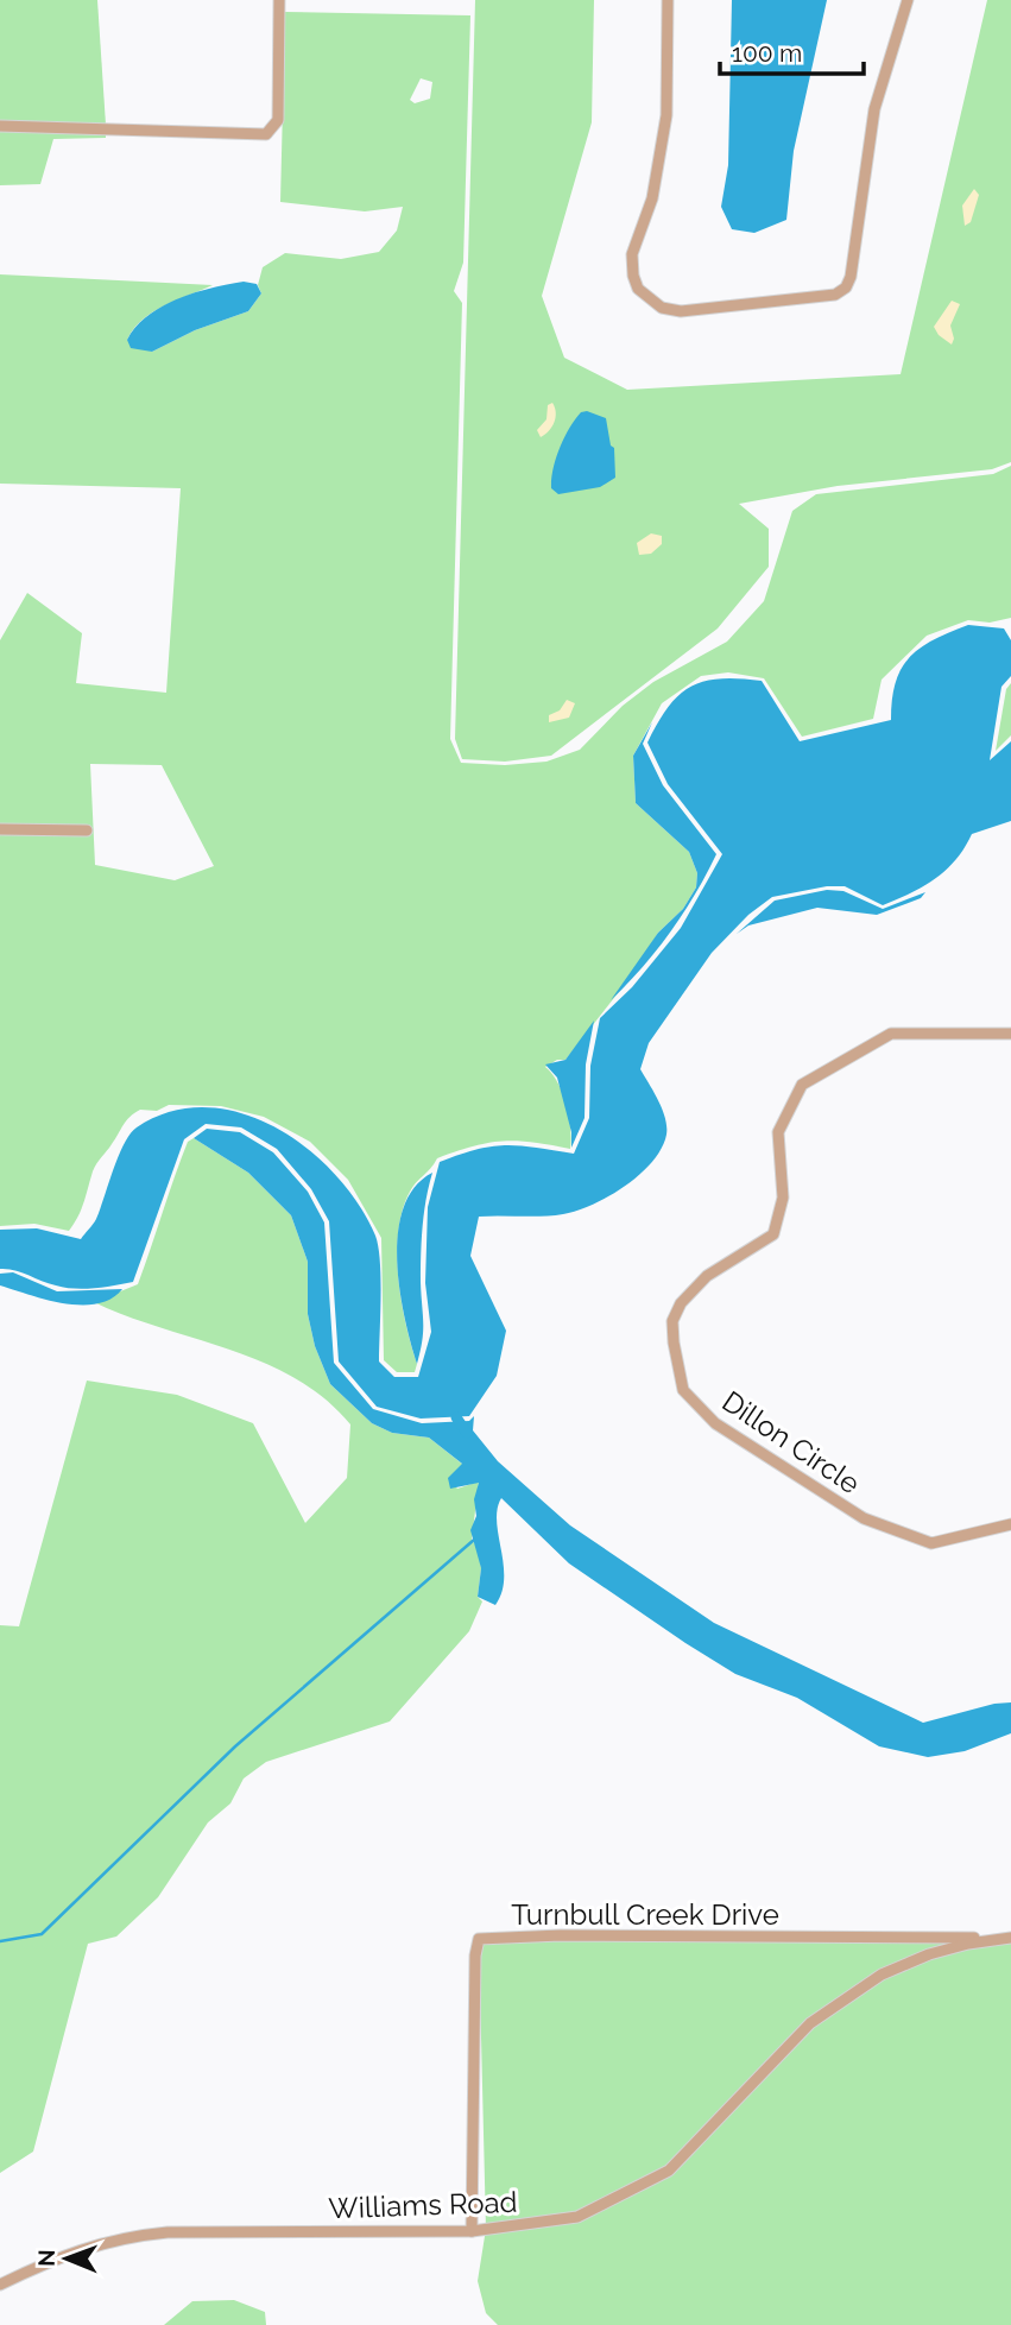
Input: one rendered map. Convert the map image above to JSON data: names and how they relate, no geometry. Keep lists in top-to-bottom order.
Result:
{
  "streets": {
    "street": ["Dillon Circle", "Turnbull Creek Drive", "Williams Road"]
  },
  "crossings": [
    ["Turnbull Creek Drive", "Williams Road"]
  ],
  "scale_bar": "100 m",
  "north": "left"
}
